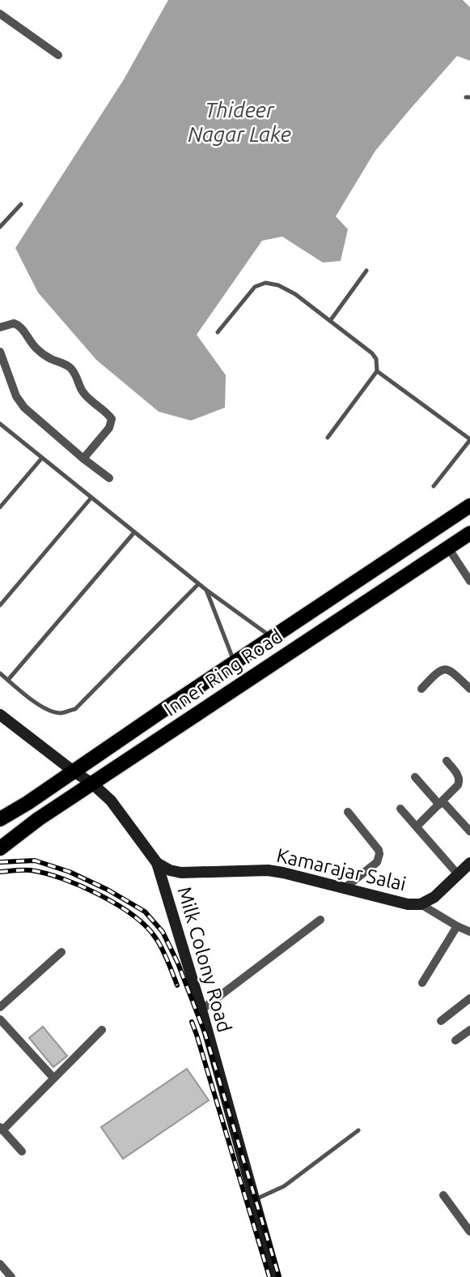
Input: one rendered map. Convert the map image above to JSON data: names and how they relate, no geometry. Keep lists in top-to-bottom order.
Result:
{
  "streets": {
    "main road": ["Inner Ring Road", "Kamarajar Salai", "Milk Colony Road"]
  },
  "crossings": [
    ["Inner Ring Road", "Milk Colony Road"],
    ["Kamarajar Salai", "Milk Colony Road"]
  ],
  "water": ["Thideer Nagar Lake"]
}
